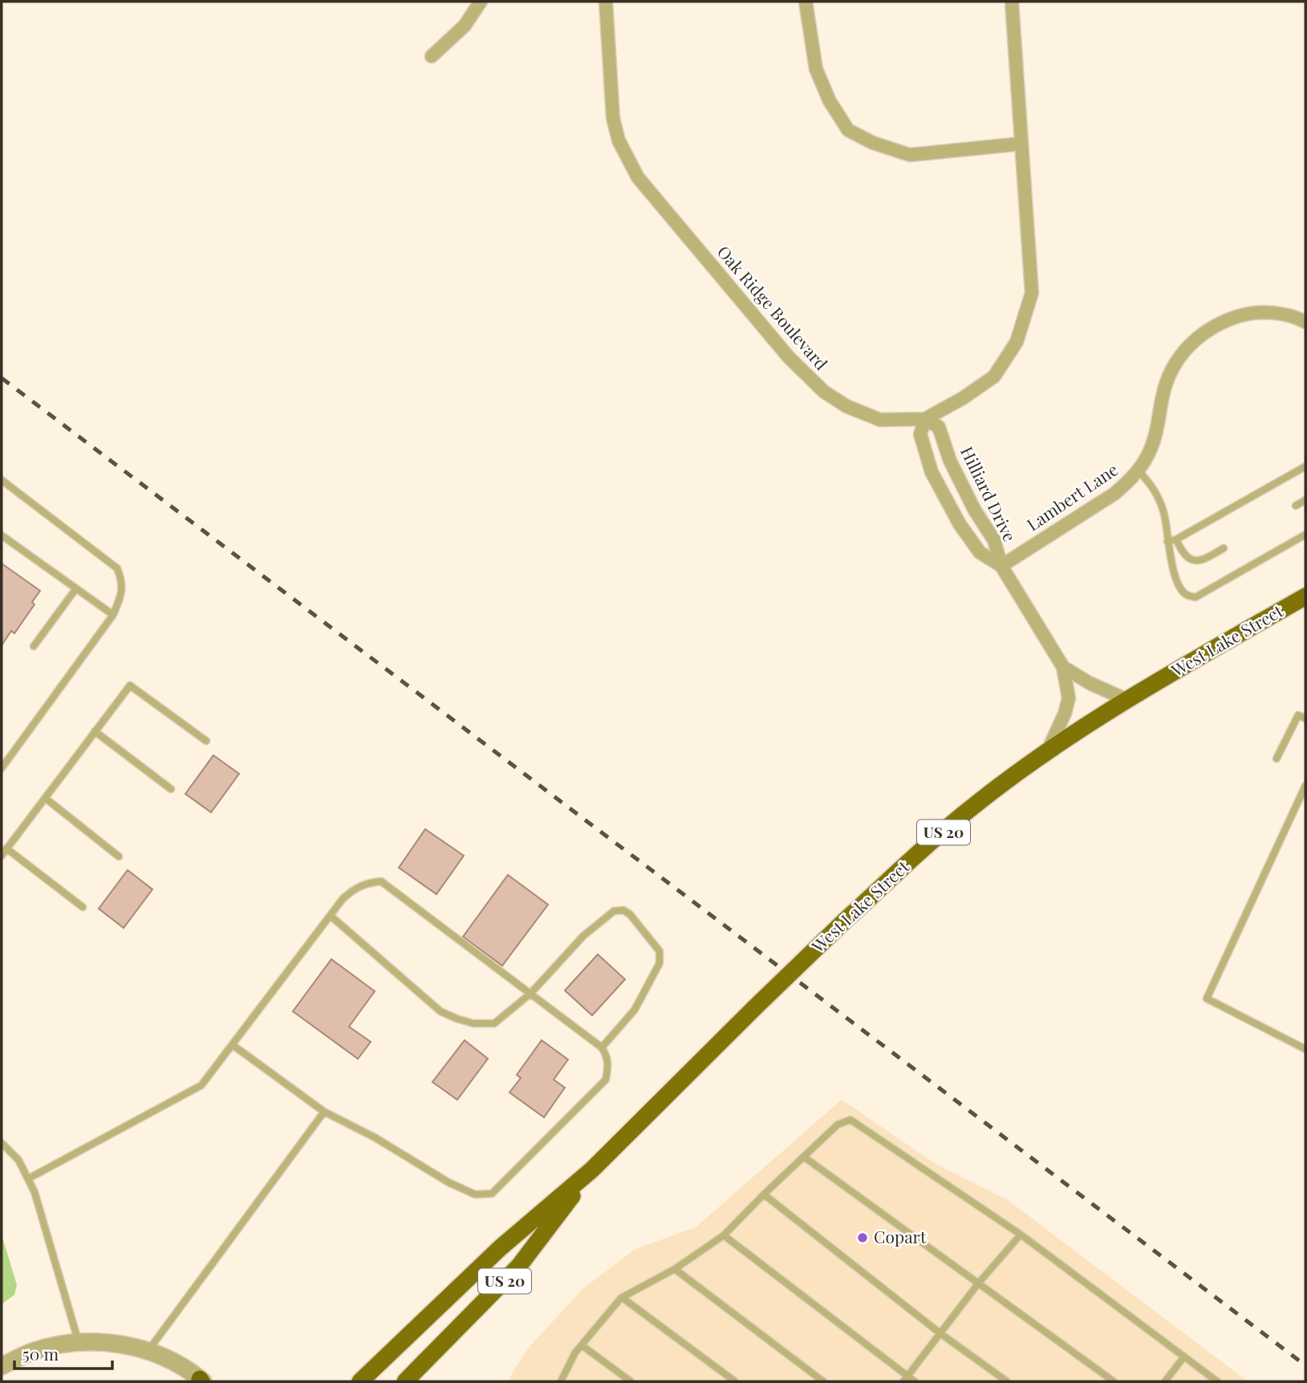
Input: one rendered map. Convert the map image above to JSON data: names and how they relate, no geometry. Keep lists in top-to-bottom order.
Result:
{
  "streets": {
    "highway": ["West Lake Street", "US 20"],
    "street": ["Oak Ridge Boulevard", "Hilliard Drive", "Lambert Lane"]
  },
  "crossings": [
    ["Oak Ridge Boulevard", "Hilliard Drive"],
    ["Hilliard Drive", "Lambert Lane"],
    ["Hilliard Drive", "West Lake Street"]
  ],
  "places": ["Copart"],
  "scale_bar": "50 m"
}
